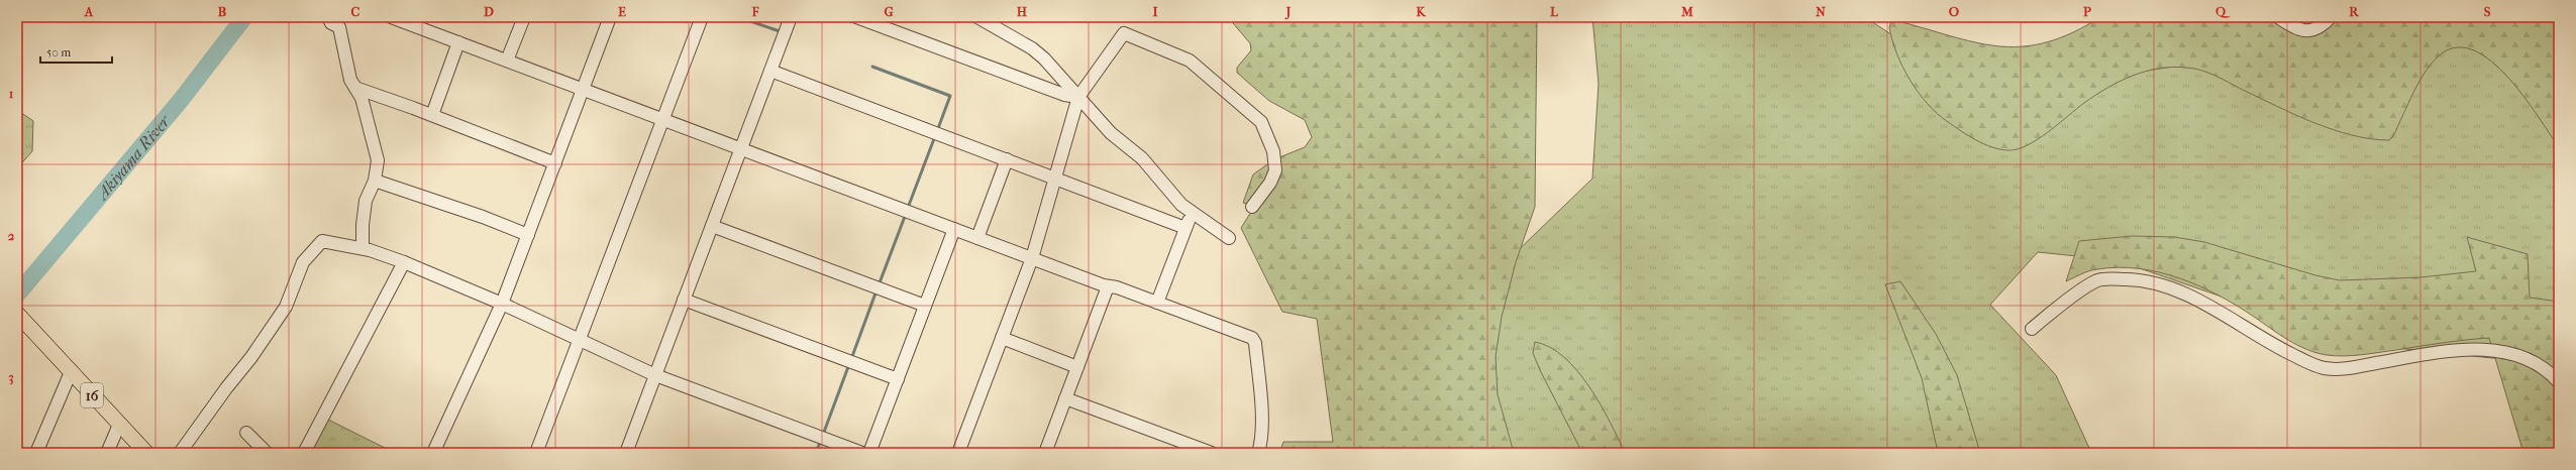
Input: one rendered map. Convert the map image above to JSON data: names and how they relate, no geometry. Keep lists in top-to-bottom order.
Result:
{
  "streets": {
    "main road": ["16"]
  },
  "water": ["Akiyama River"],
  "scale_bar": "50 m",
  "grid": {
    "columns": [
      "A",
      "B",
      "C",
      "D",
      "E",
      "F",
      "G",
      "H",
      "I",
      "J",
      "K",
      "L",
      "M",
      "N",
      "O",
      "P",
      "Q",
      "R",
      "S"
    ],
    "rows": ["1", "2", "3"]
  }
}
